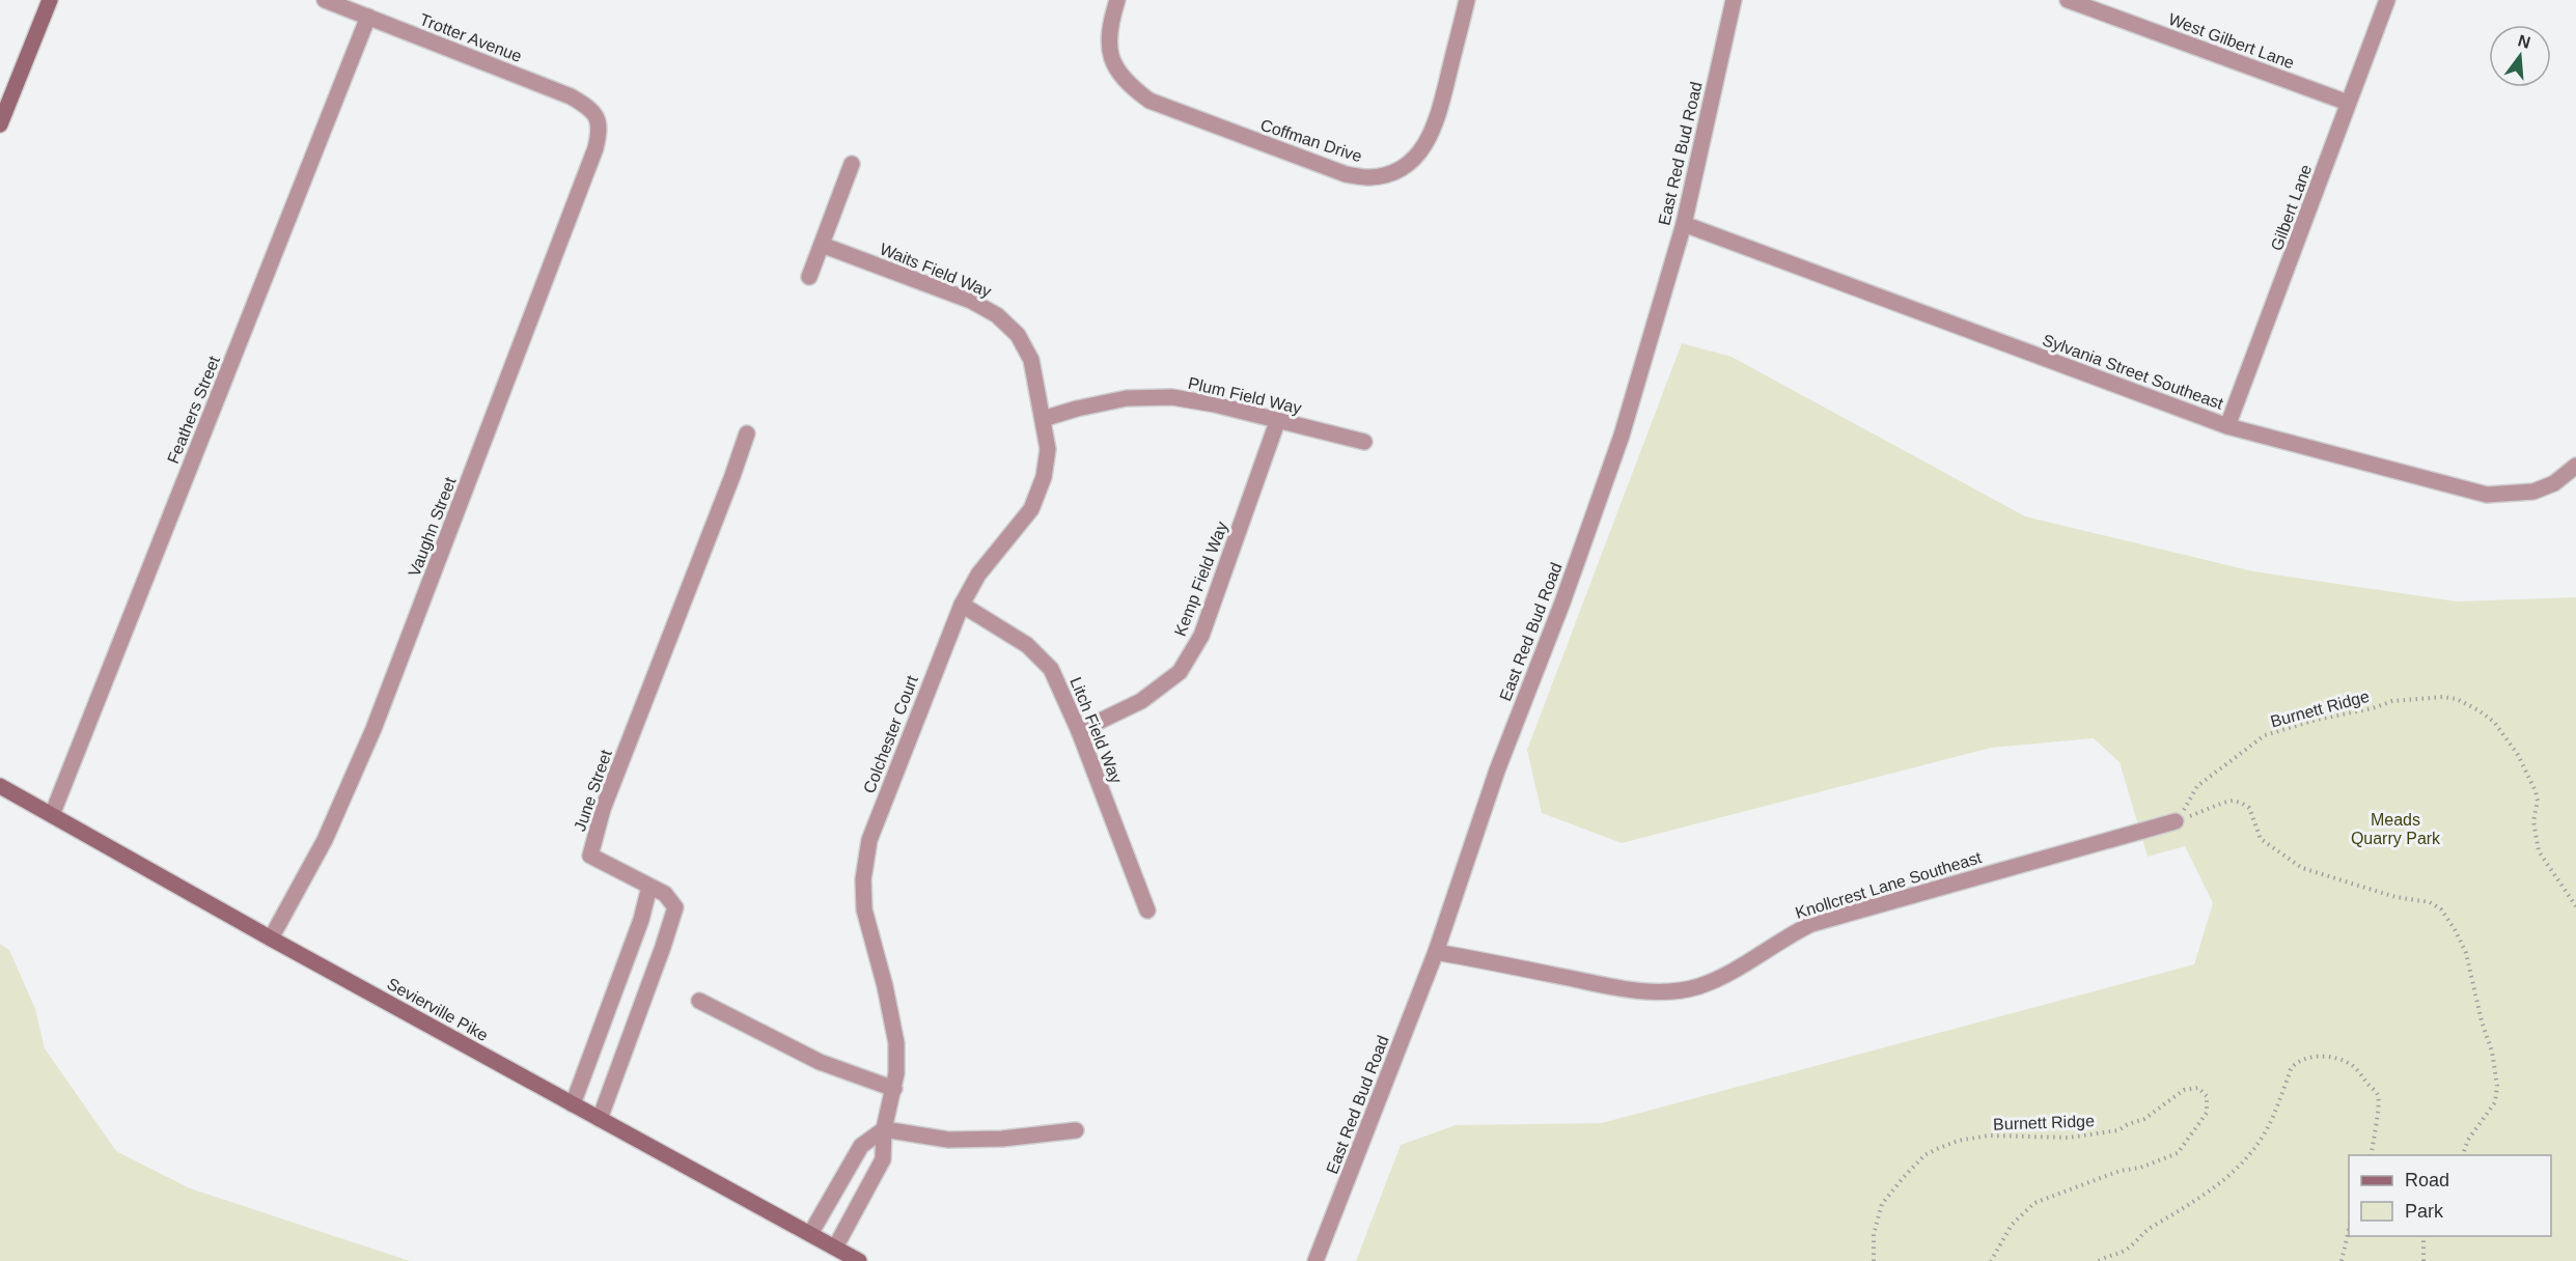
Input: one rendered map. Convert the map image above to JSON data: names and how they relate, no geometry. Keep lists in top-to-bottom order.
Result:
{
  "streets": {
    "street": [
      "Trotter Avenue",
      "West Gilbert Lane",
      "Coffman Drive",
      "East Red Bud Road",
      "Gilbert Lane",
      "Waits Field Way",
      "Sylvania Street Southeast",
      "Plum Field Way",
      "Feathers Street",
      "Vaughn Street",
      "Kemp Field Way",
      "Litch Field Way",
      "Colchester Court",
      "June Street",
      "Knollcrest Lane Southeast",
      "Sevierville Pike"
    ],
    "path": ["Burnett Ridge"]
  },
  "crossings": [
    ["Trotter Avenue", "Feathers Street"],
    ["Trotter Avenue", "Vaughn Street"],
    ["West Gilbert Lane", "Gilbert Lane"],
    ["East Red Bud Road", "Sylvania Street Southeast"],
    ["East Red Bud Road", "Knollcrest Lane Southeast"],
    ["Gilbert Lane", "Sylvania Street Southeast"],
    ["Waits Field Way", "Plum Field Way"],
    ["Waits Field Way", "Colchester Court"],
    ["Plum Field Way", "Kemp Field Way"],
    ["Plum Field Way", "Colchester Court"],
    ["Feathers Street", "Sevierville Pike"],
    ["Vaughn Street", "Sevierville Pike"],
    ["Kemp Field Way", "Litch Field Way"],
    ["Burnett Ridge", "Knollcrest Lane Southeast"],
    ["Litch Field Way", "Colchester Court"],
    ["Colchester Court", "Sevierville Pike"],
    ["June Street", "Sevierville Pike"]
  ],
  "parks": ["Meads Quarry Park"],
  "legend": ["Road", "Park"],
  "north": "top"
}
